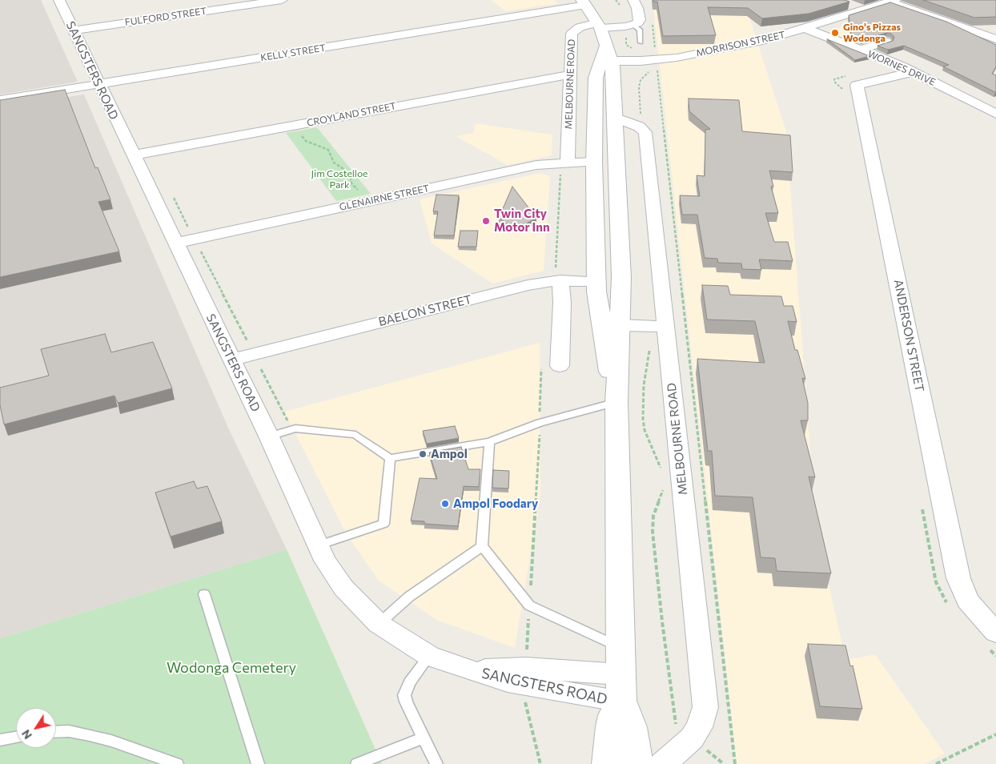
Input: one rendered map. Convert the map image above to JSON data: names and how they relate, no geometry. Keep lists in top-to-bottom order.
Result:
{
  "streets": {
    "main road": ["BAELON STREET"],
    "street": [
      "FULFORD STREET",
      "MORRISON STREET",
      "KELLY STREET",
      "WORNES DRIVE",
      "SANGSTERS ROAD",
      "MELBOURNE ROAD",
      "CROYLAND STREET",
      "GLENAIRNE STREET",
      "ANDERSON STREET"
    ]
  },
  "crossings": [
    ["FULFORD STREET", "SANGSTERS ROAD"],
    ["MORRISON STREET", "WORNES DRIVE"],
    ["KELLY STREET", "SANGSTERS ROAD"],
    ["WORNES DRIVE", "ANDERSON STREET"],
    ["SANGSTERS ROAD", "CROYLAND STREET"],
    ["SANGSTERS ROAD", "GLENAIRNE STREET"],
    ["SANGSTERS ROAD", "BAELON STREET"],
    ["MELBOURNE ROAD", "CROYLAND STREET"],
    ["MELBOURNE ROAD", "GLENAIRNE STREET"]
  ],
  "parks": ["Jim Costelloe Park", "Wodonga Cemetery"],
  "places": [
    "Gino's Pizzas Wodonga",
    "Twin City Motor Inn",
    "Ampol",
    "Ampol Foodary"
  ],
  "north": "bottom left"
}
